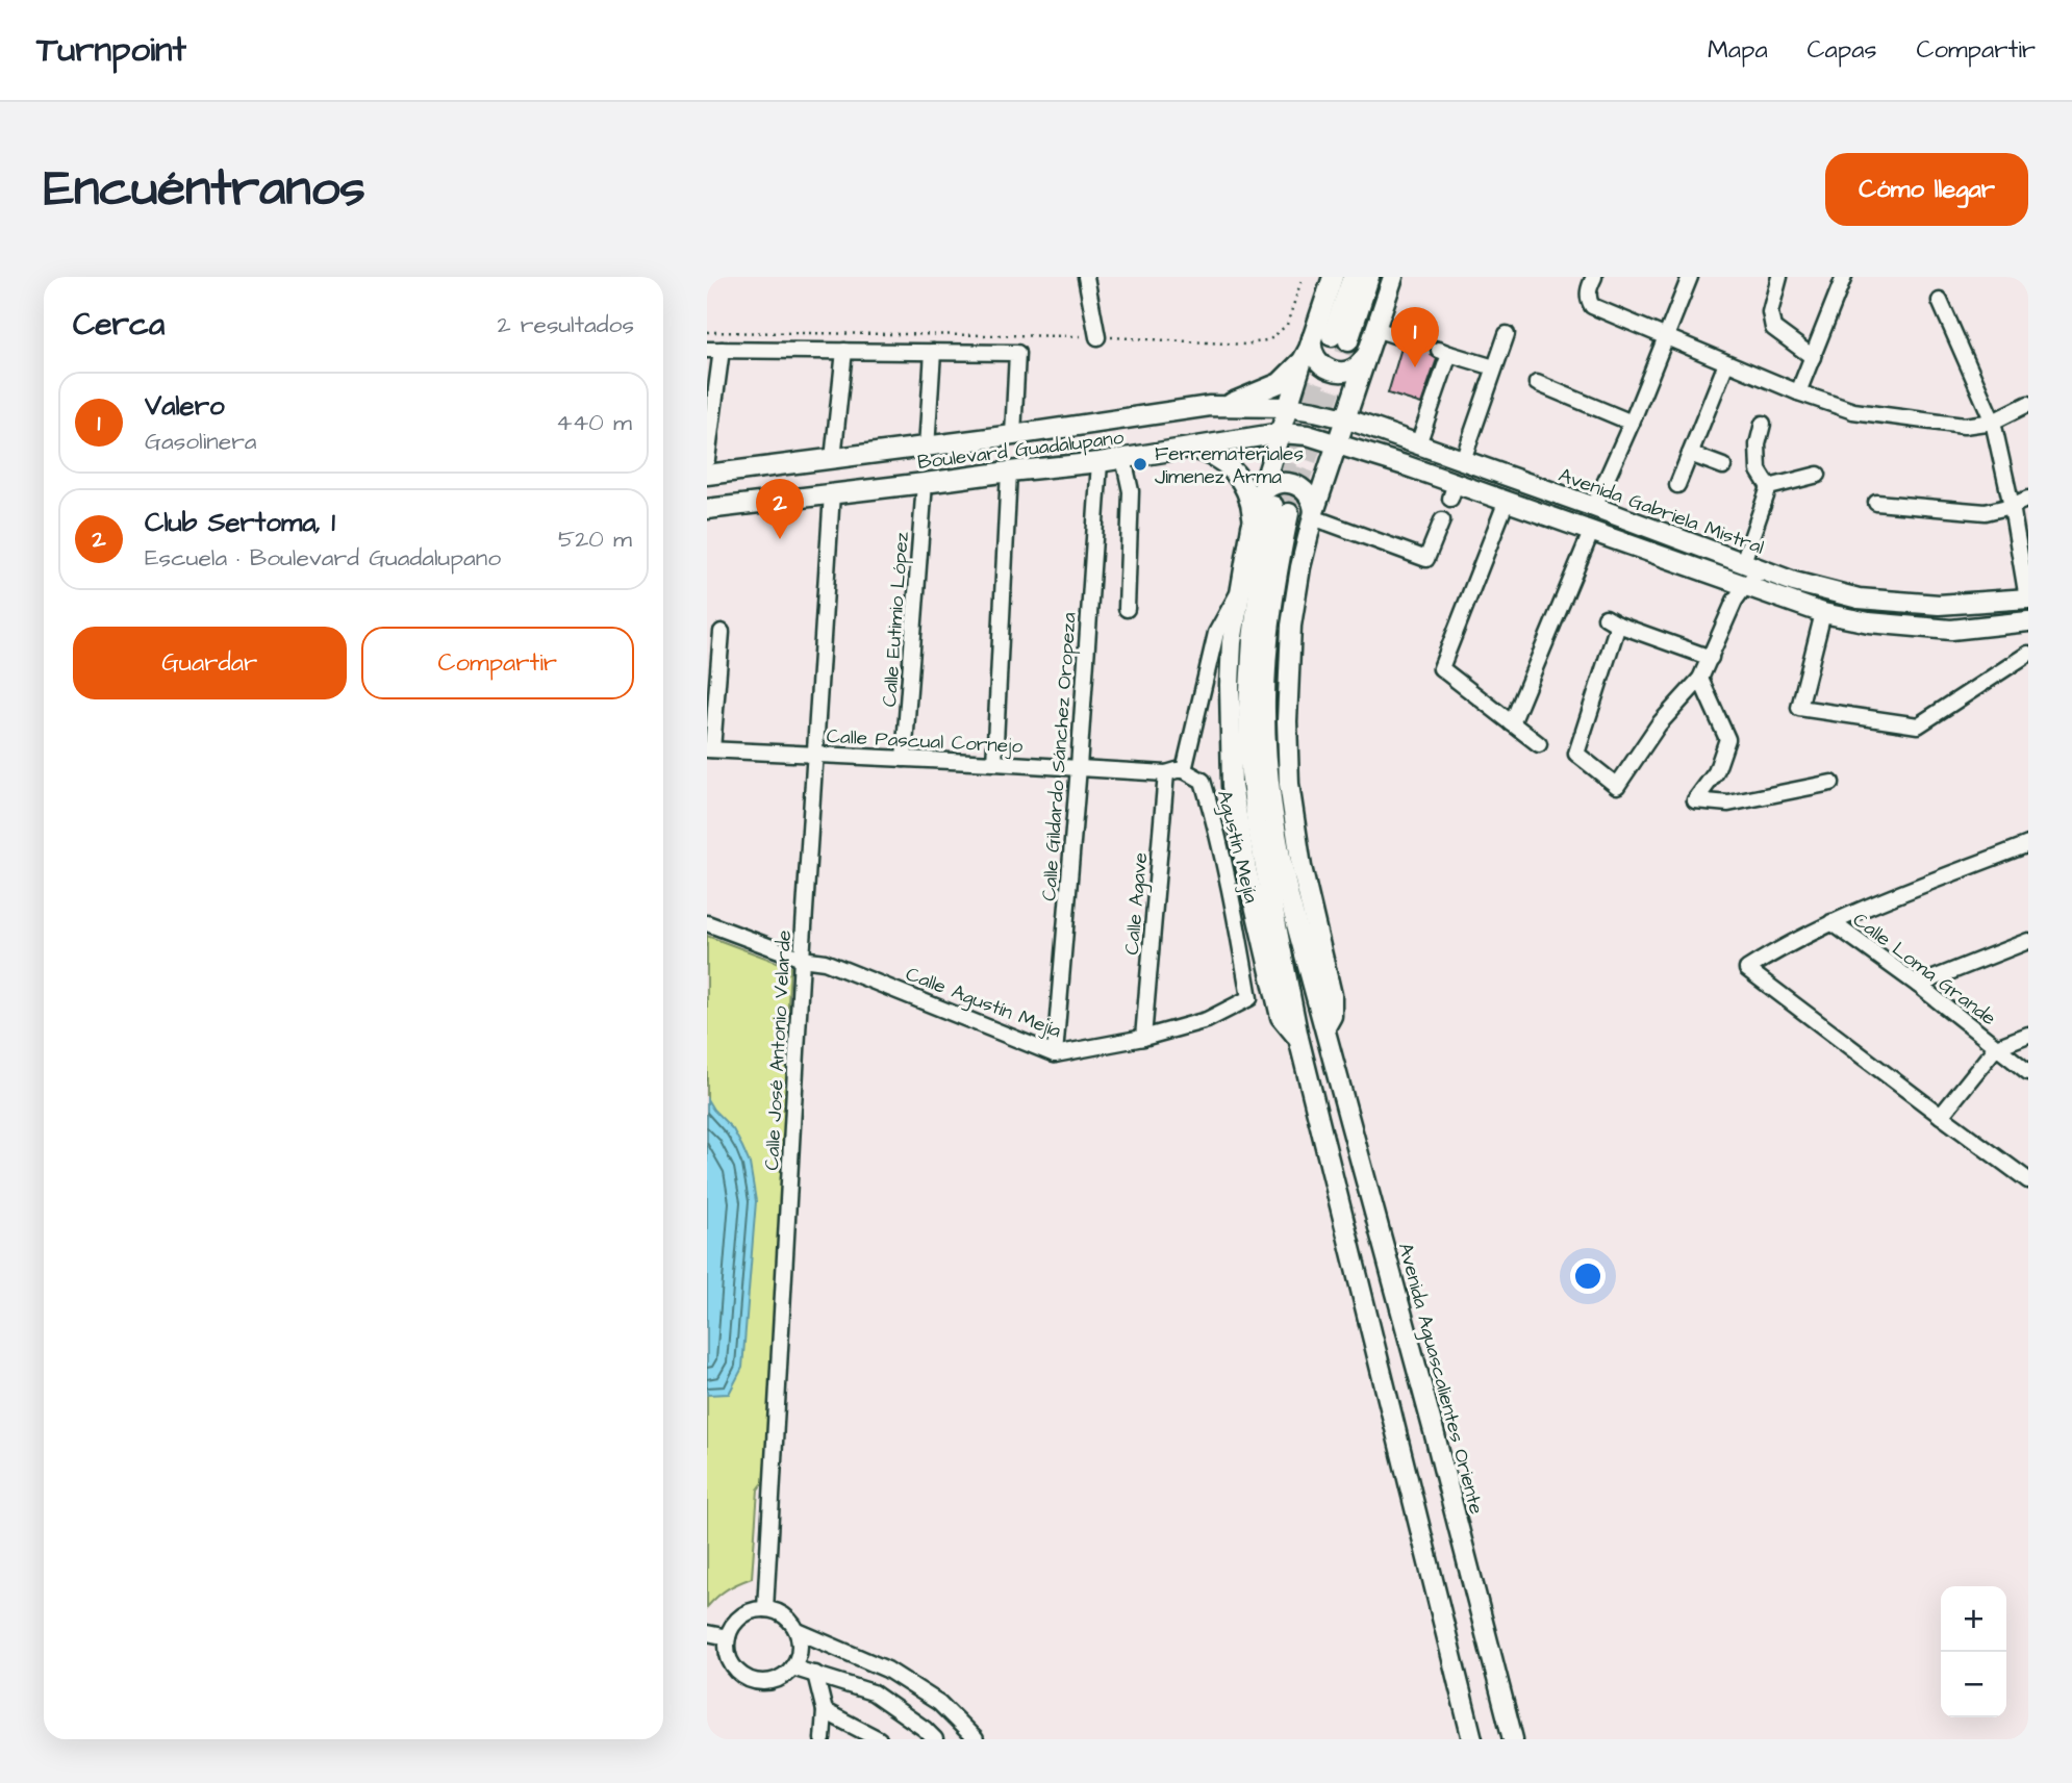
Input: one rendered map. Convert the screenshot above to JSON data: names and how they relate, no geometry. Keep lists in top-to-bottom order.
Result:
{
  "streets": {
    "main road": ["Boulevard Guadalupano", "Avenida Gabriela Mistral", "Avenida Aguascalientes Oriente"],
    "street": [
      "Calle Eutimio López",
      "Calle Pascual Cornejo",
      "Calle Gildardo Sánchez Oropeza",
      "Agustín Mejía",
      "Calle Agave",
      "Calle Loma Grande",
      "Calle Agustín Mejía",
      "Calle José Antonio Velarde"
    ]
  },
  "crossings": [
    ["Boulevard Guadalupano", "Avenida Gabriela Mistral"],
    ["Boulevard Guadalupano", "Calle Eutimio López"],
    ["Boulevard Guadalupano", "Calle Gildardo Sánchez Oropeza"],
    ["Boulevard Guadalupano", "Calle José Antonio Velarde"],
    ["Boulevard Guadalupano", "Avenida Aguascalientes Oriente"],
    ["Avenida Gabriela Mistral", "Avenida Aguascalientes Oriente"],
    ["Calle Eutimio López", "Calle Pascual Cornejo"],
    ["Calle Pascual Cornejo", "Calle Gildardo Sánchez Oropeza"],
    ["Calle Pascual Cornejo", "Agustín Mejía"],
    ["Calle Pascual Cornejo", "Calle Agave"],
    ["Calle Pascual Cornejo", "Calle José Antonio Velarde"],
    ["Calle Gildardo Sánchez Oropeza", "Calle Agustín Mejía"],
    ["Agustín Mejía", "Calle Agustín Mejía"],
    ["Calle Agave", "Calle Agustín Mejía"],
    ["Calle Agustín Mejía", "Calle José Antonio Velarde"]
  ],
  "places": ["Ferremateriales Jimenez Arma"],
  "page": {
    "header": "Turnpoint",
    "nav": ["Mapa", "Capas", "Compartir"],
    "buttons": [
      "Cómo llegar",
      ["Guardar", "Compartir"]
    ],
    "title": "Encuéntranos",
    "heading": ["Cerca", "2 resultados"],
    "pins": ["1", "2"],
    "list": [
      {
        "mark": "1",
        "name": "Valero",
        "note": "Gasolinera",
        "value": "440 m"
      },
      {
        "mark": "2",
        "name": "Club Sertoma, 1",
        "note": "Escuela · Boulevard Guadalupano",
        "value": "520 m"
      }
    ],
    "map_buttons": ["+", "−"]
  }
}
